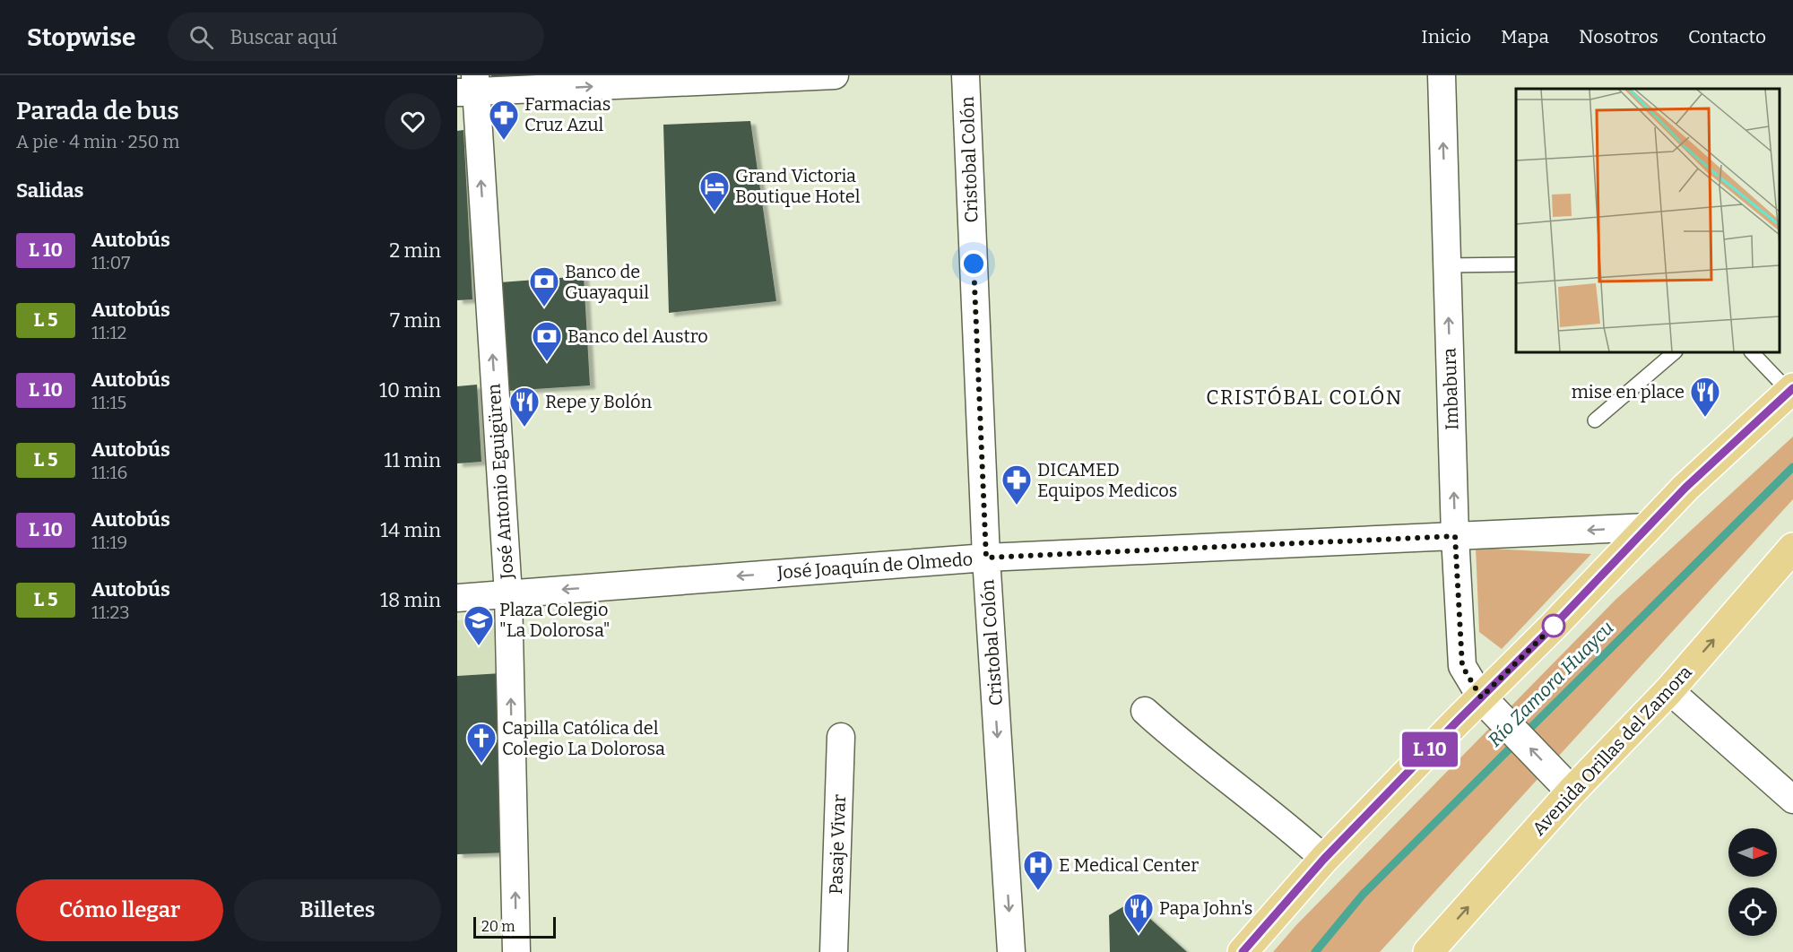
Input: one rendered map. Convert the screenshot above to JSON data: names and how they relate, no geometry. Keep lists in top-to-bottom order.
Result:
{
  "streets": {
    "main road": ["Avenida Orillas del Zamora"],
    "street": [
      "Cristobal Colón",
      "Imbabura",
      "José Antonio Eguigüren",
      "José Joaquín de Olmedo",
      "Pasaje Vivar"
    ]
  },
  "crossings": [
    ["Cristobal Colón", "José Joaquín de Olmedo"],
    ["Imbabura", "José Joaquín de Olmedo"],
    ["José Antonio Eguigüren", "José Joaquín de Olmedo"]
  ],
  "one_way": [
    "Cristobal Colón",
    "Imbabura",
    "José Antonio Eguigüren",
    "José Joaquín de Olmedo"
  ],
  "districts": ["CRISTÓBAL COLÓN"],
  "water": ["Río Zamora Huaycu"],
  "places": {
    "pharmacy": ["Farmacias Cruz Azul", "DICAMED Equipos Medicos"],
    "hotel": ["Grand Victoria Boutique Hotel"],
    "bank": ["Banco de Guayaquil", "Banco del Austro"],
    "restaurant": ["mise en place", "Repe y Bolón", "Papa John's"],
    "school or university": ["Plaza Colegio \"La Dolorosa\""],
    "church": ["Capilla Católica del Colegio La Dolorosa"],
    "hospital": ["E Medical Center"]
  },
  "scale_bar": "20 m",
  "north": "right",
  "page": {
    "header": "Stopwise",
    "search": "Buscar aquí",
    "nav": [
      "Inicio",
      "Mapa",
      "Nosotros",
      "Contacto"
    ],
    "heading": [
      ["Parada de bus", "A pie · 4 min · 250 m"],
      "Salidas"
    ],
    "on_map": "L 10",
    "list": [
      {
        "mark": "L 10",
        "name": "Autobús",
        "note": "11:07",
        "value": "2 min"
      },
      {
        "mark": "L 5",
        "name": "Autobús",
        "note": "11:12",
        "value": "7 min"
      },
      {
        "mark": "L 10",
        "name": "Autobús",
        "note": "11:15",
        "value": "10 min"
      },
      {
        "mark": "L 5",
        "name": "Autobús",
        "note": "11:16",
        "value": "11 min"
      },
      {
        "mark": "L 10",
        "name": "Autobús",
        "note": "11:19",
        "value": "14 min"
      },
      {
        "mark": "L 5",
        "name": "Autobús",
        "note": "11:23",
        "value": "18 min"
      }
    ],
    "buttons": ["Cómo llegar", "Billetes"],
    "scale": "20 m"
  }
}
